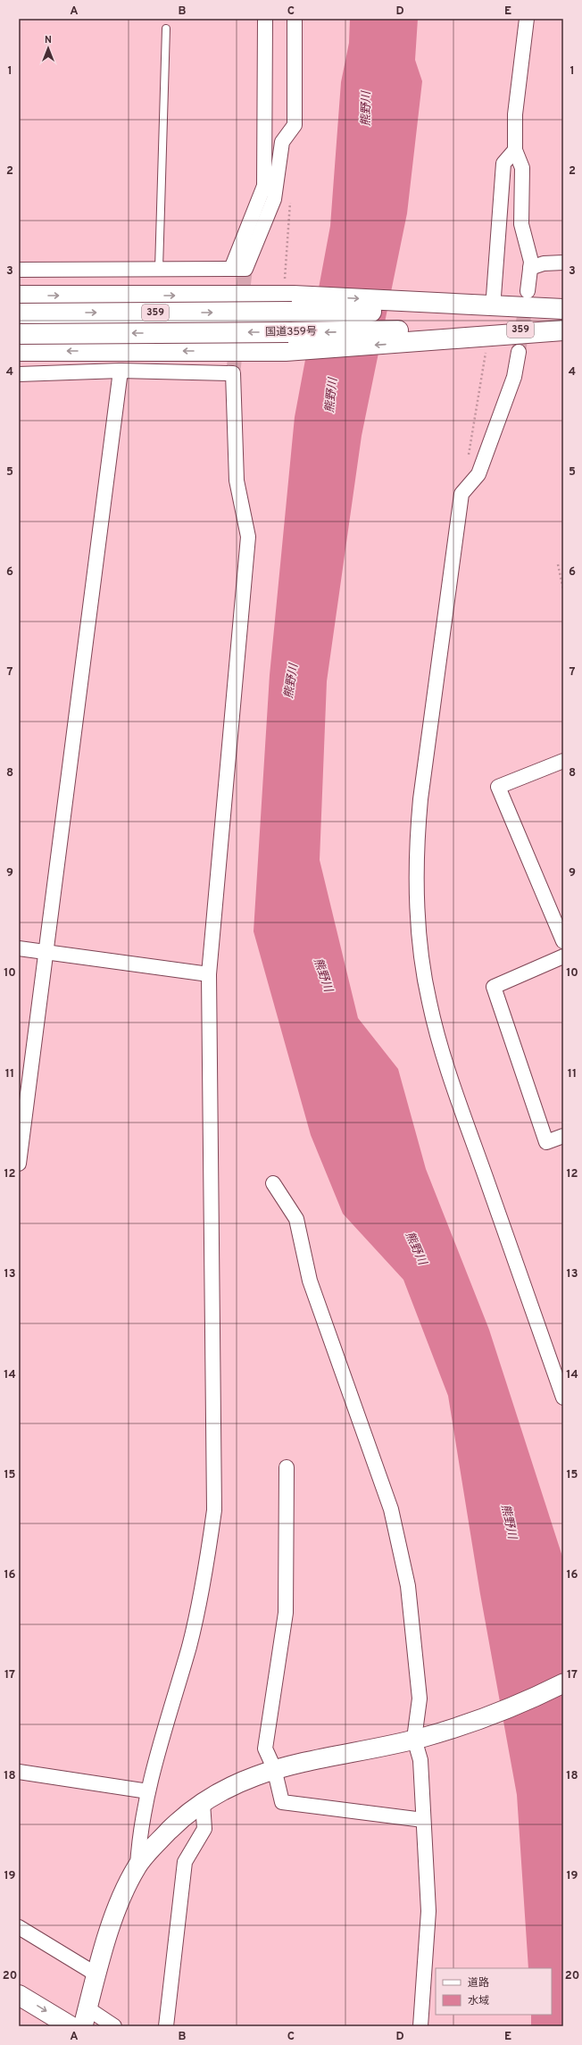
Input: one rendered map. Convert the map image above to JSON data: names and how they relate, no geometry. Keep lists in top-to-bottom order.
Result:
{
  "streets": {
    "highway": ["359", "国道359号"]
  },
  "water": ["熊野川"],
  "legend": ["道路", "水域"],
  "north": "top",
  "grid": {
    "columns": [
      "A",
      "B",
      "C",
      "D",
      "E"
    ],
    "rows": [
      "1",
      "2",
      "3",
      "4",
      "5",
      "6",
      "7",
      "8",
      "9",
      "10",
      "11",
      "12",
      "13",
      "14",
      "15",
      "16",
      "17",
      "18",
      "19",
      "20"
    ]
  }
}
